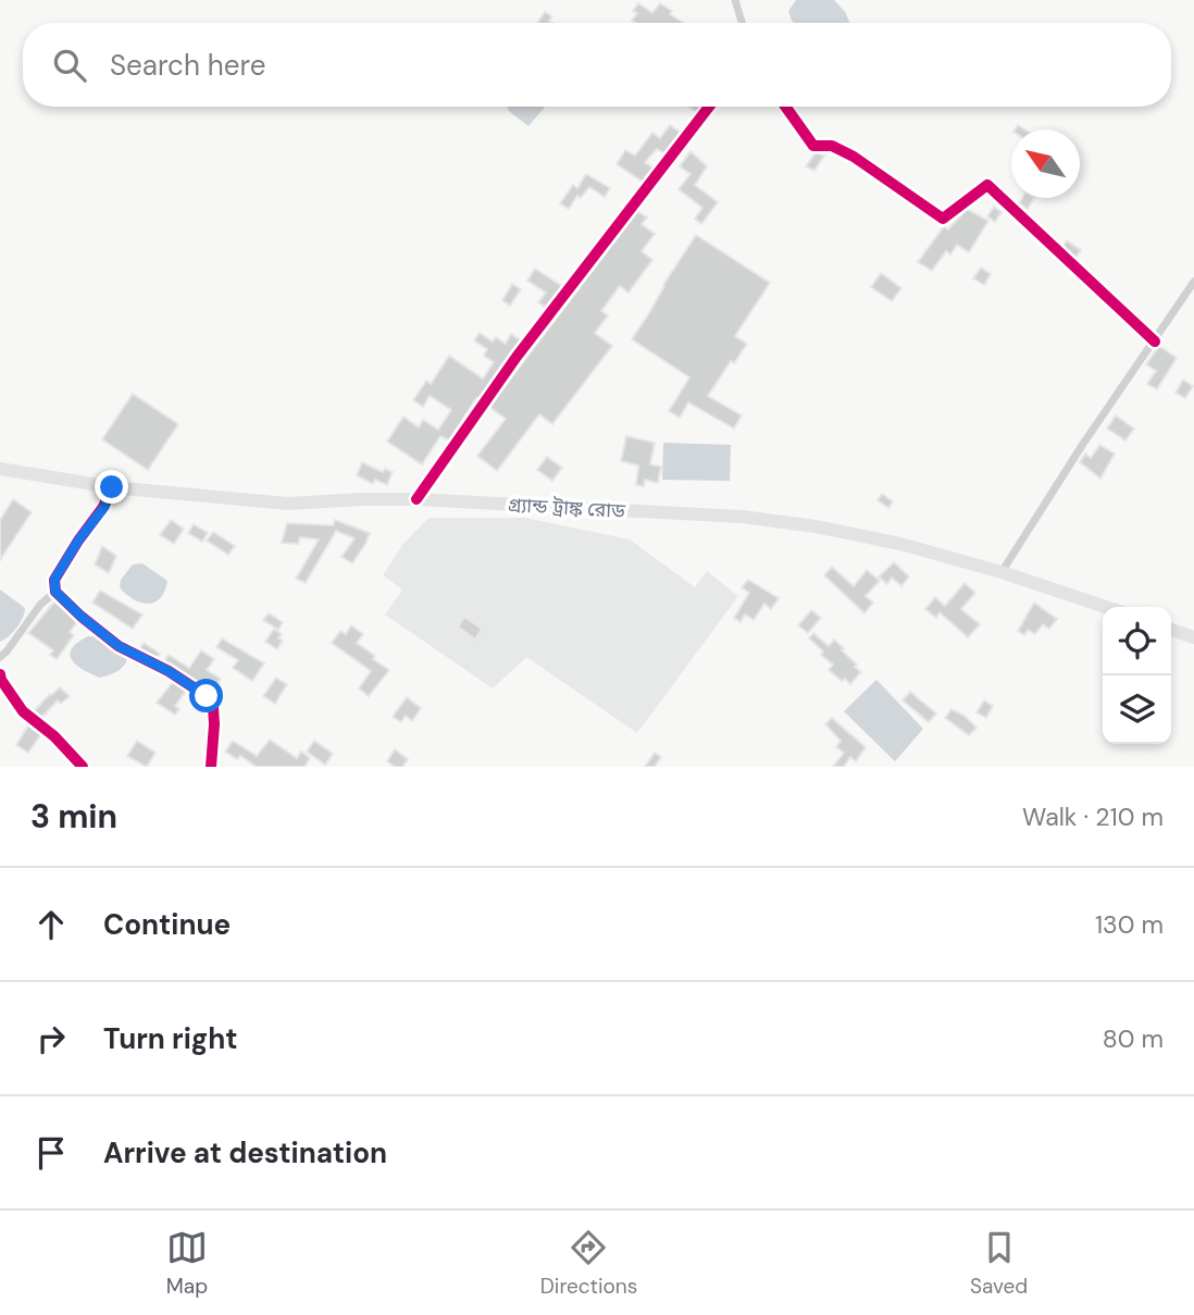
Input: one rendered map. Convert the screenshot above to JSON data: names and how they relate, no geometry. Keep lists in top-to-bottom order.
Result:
{
  "streets": {
    "highway": ["গ্র্যান্ড ট্রাঙ্ক রোড"]
  },
  "north": "top left",
  "page": {
    "search": "Search here",
    "heading": ["3 min", "Walk · 210 m"],
    "list": [
      ["Continue", "130 m"],
      ["Turn right", "80 m"],
      "Arrive at destination"
    ],
    "nav": ["Map", "Directions", "Saved"]
  }
}
